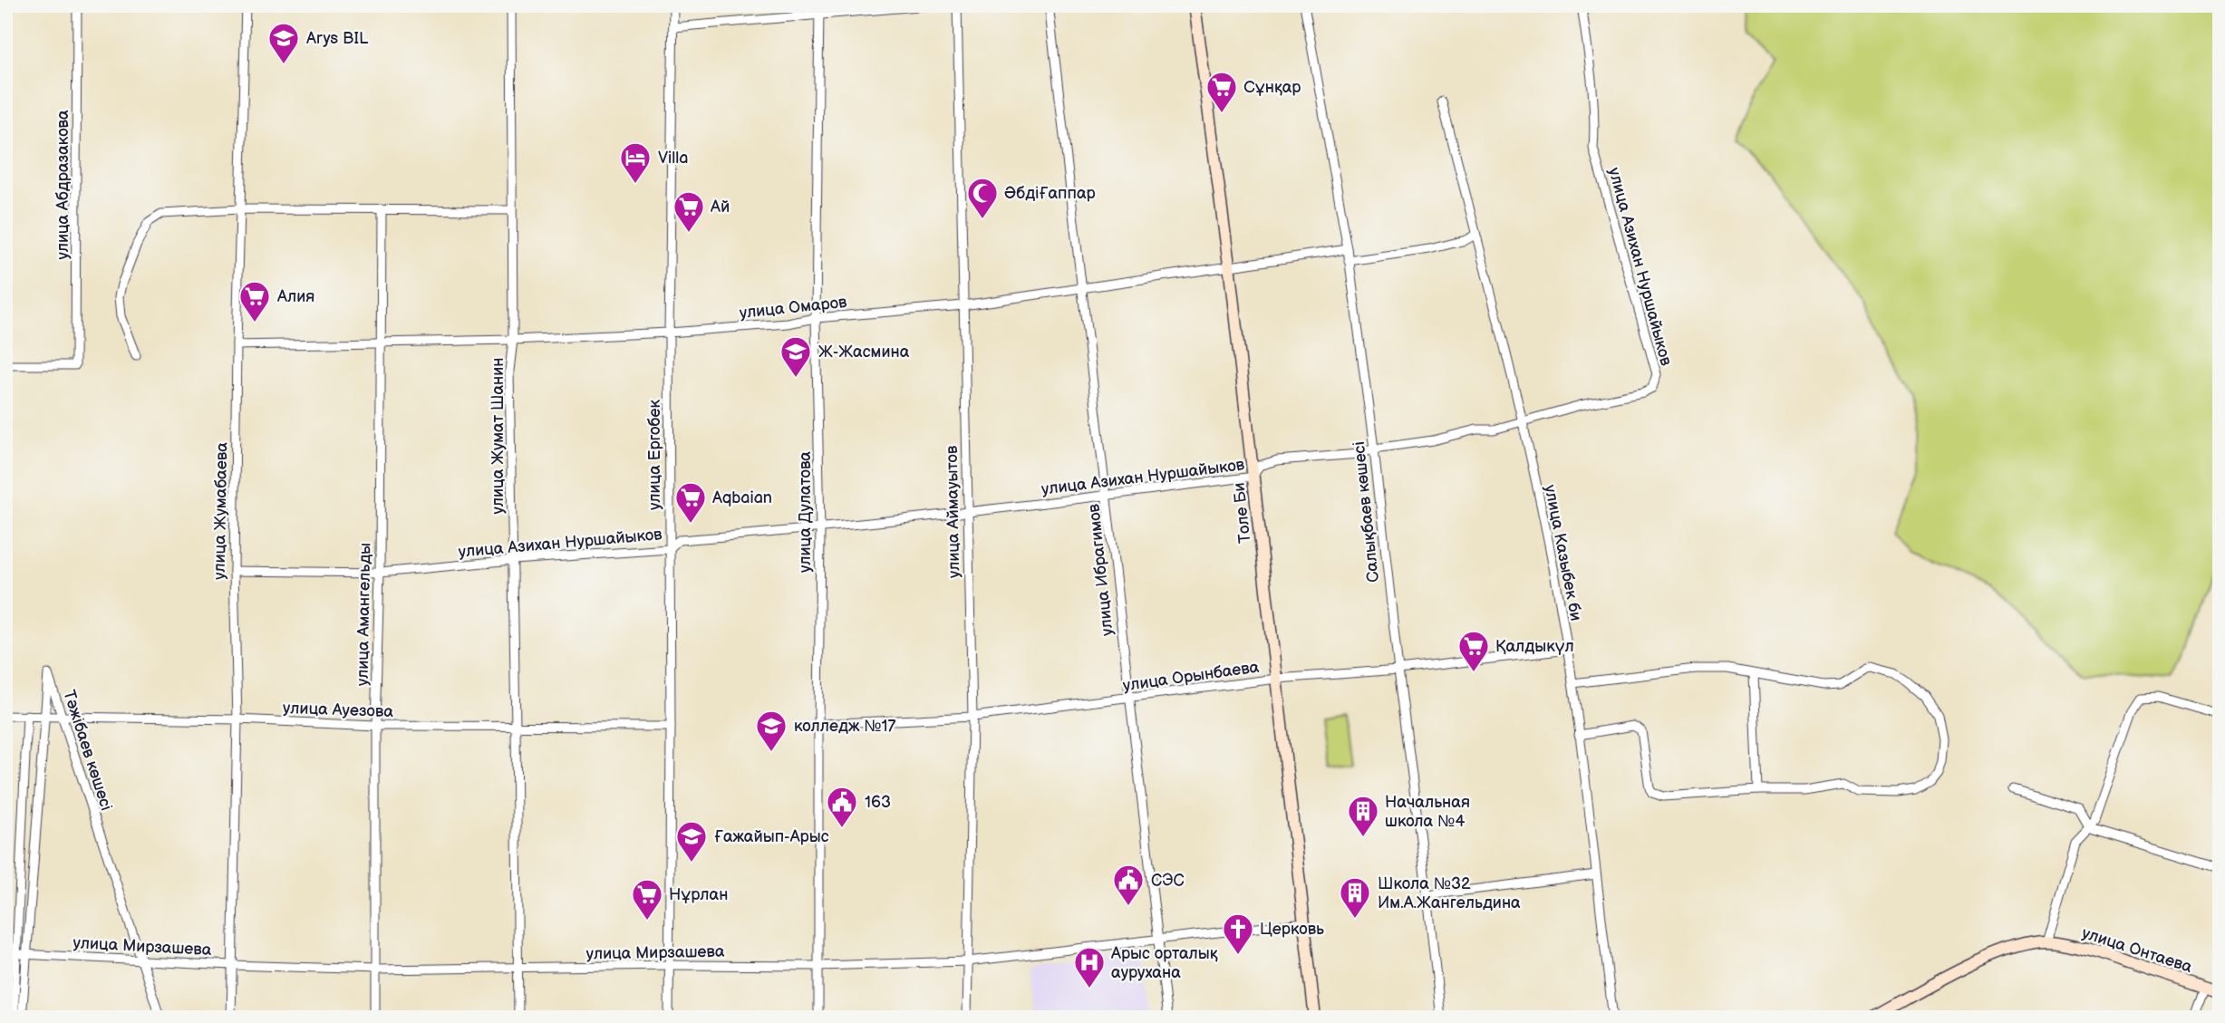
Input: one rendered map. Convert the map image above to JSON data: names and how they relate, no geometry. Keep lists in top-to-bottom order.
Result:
{
  "streets": {
    "main road": ["Толе Би", "улица Онтаева"],
    "street": [
      "улица Абдразакова",
      "улица Азихан Нуршайыков",
      "улица Омаров",
      "улица Жумат Шанин",
      "улица Ергобек",
      "улица Жумабаева",
      "улица Дулатова",
      "улица Аймауытов",
      "Салықбаев көшесі",
      "улица Казыбек би",
      "улица Ибрагимов",
      "улица Амангельды",
      "улица Орынбаева",
      "улица Ауезова",
      "Тәжібаев көшесі",
      "улица Мирзашева"
    ]
  },
  "crossings": [
    ["улица Азихан Нуршайыков", "улица Жумат Шанин"],
    ["улица Азихан Нуршайыков", "улица Ергобек"],
    ["улица Азихан Нуршайыков", "улица Жумабаева"],
    ["улица Азихан Нуршайыков", "улица Дулатова"],
    ["улица Азихан Нуршайыков", "улица Аймауытов"],
    ["улица Азихан Нуршайыков", "Салықбаев көшесі"],
    ["улица Азихан Нуршайыков", "Толе Би"],
    ["улица Азихан Нуршайыков", "улица Казыбек би"],
    ["улица Азихан Нуршайыков", "улица Ибрагимов"],
    ["улица Азихан Нуршайыков", "улица Амангельды"],
    ["улица Омаров", "улица Жумат Шанин"],
    ["улица Омаров", "улица Ергобек"],
    ["улица Омаров", "улица Жумабаева"],
    ["улица Омаров", "улица Дулатова"],
    ["улица Омаров", "улица Аймауытов"],
    ["улица Омаров", "Салықбаев көшесі"],
    ["улица Омаров", "Толе Би"],
    ["улица Омаров", "улица Ибрагимов"],
    ["улица Омаров", "улица Амангельды"],
    ["улица Жумат Шанин", "улица Ауезова"],
    ["улица Жумат Шанин", "улица Мирзашева"],
    ["улица Ергобек", "улица Ауезова"],
    ["улица Ергобек", "улица Мирзашева"],
    ["улица Жумабаева", "улица Ауезова"],
    ["улица Жумабаева", "улица Мирзашева"],
    ["улица Дулатова", "улица Орынбаева"],
    ["улица Дулатова", "улица Мирзашева"],
    ["улица Аймауытов", "улица Орынбаева"],
    ["улица Аймауытов", "улица Мирзашева"],
    ["Салықбаев көшесі", "улица Орынбаева"],
    ["Толе Би", "улица Орынбаева"],
    ["Толе Би", "улица Мирзашева"],
    ["улица Казыбек би", "улица Орынбаева"],
    ["улица Ибрагимов", "улица Орынбаева"],
    ["улица Ибрагимов", "улица Мирзашева"],
    ["улица Амангельды", "улица Ауезова"],
    ["улица Амангельды", "улица Мирзашева"]
  ],
  "places": {
    "school or university": [
      "Arys BIL",
      "Ж-Жасмина",
      "колледж №17",
      "Ғажайып-Арыс"
    ],
    "supermarket": [
      "Cұнқар",
      "Ай",
      "Алия",
      "Aqbaian",
      "Қалдыкүл",
      "Нұрлан"
    ],
    "hotel": ["Villa"],
    "mosque": ["ӘбдіҒаппар"],
    "public building": ["163", "СЭС"],
    "building": ["Начальная школа №4", "Школа №32 Им.А.Жангельдина"],
    "church": ["Церковь"],
    "hospital": ["Арыс орталық аурухана"]
  }
}
